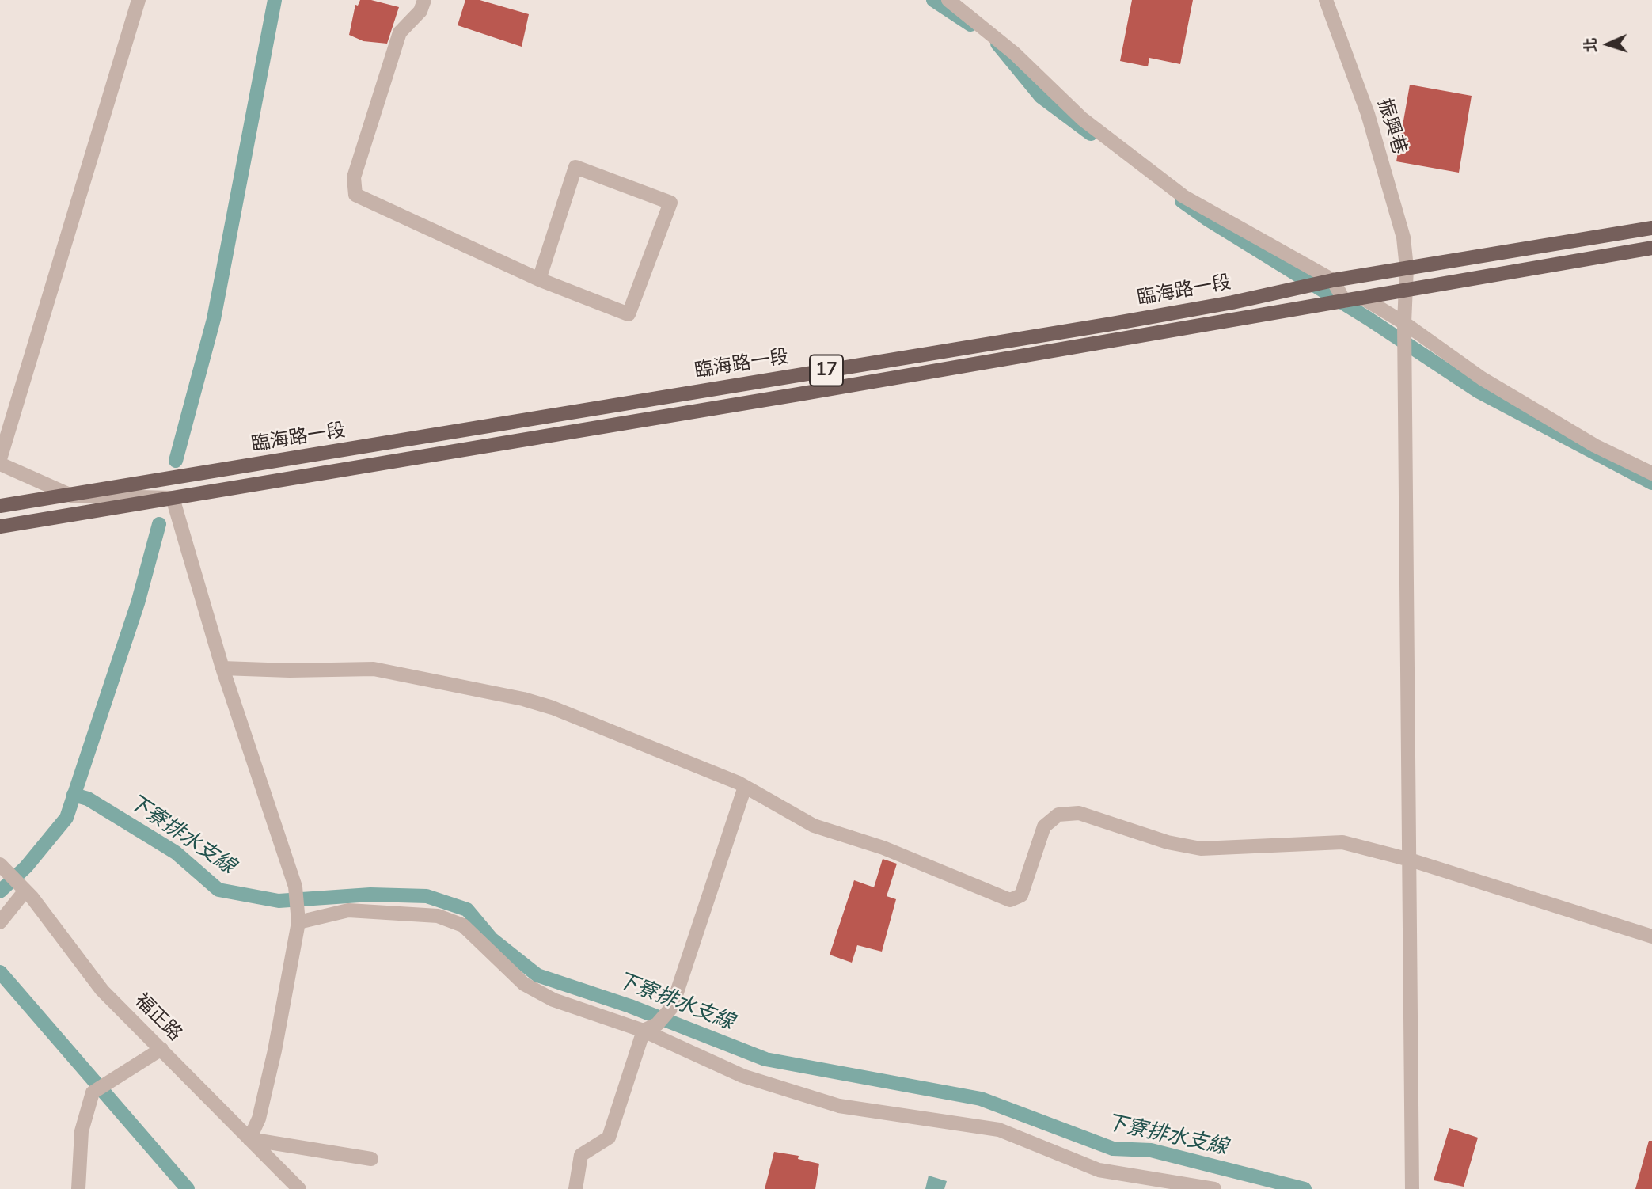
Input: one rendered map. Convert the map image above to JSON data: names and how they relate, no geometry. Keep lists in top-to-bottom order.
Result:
{
  "streets": {
    "main road": ["臨海路一段", "17"],
    "street": ["振興巷", "福正路"]
  },
  "crossings": [
    ["振興巷", "臨海路一段"]
  ],
  "water": ["下寮排水支線"],
  "north": "left"
}
